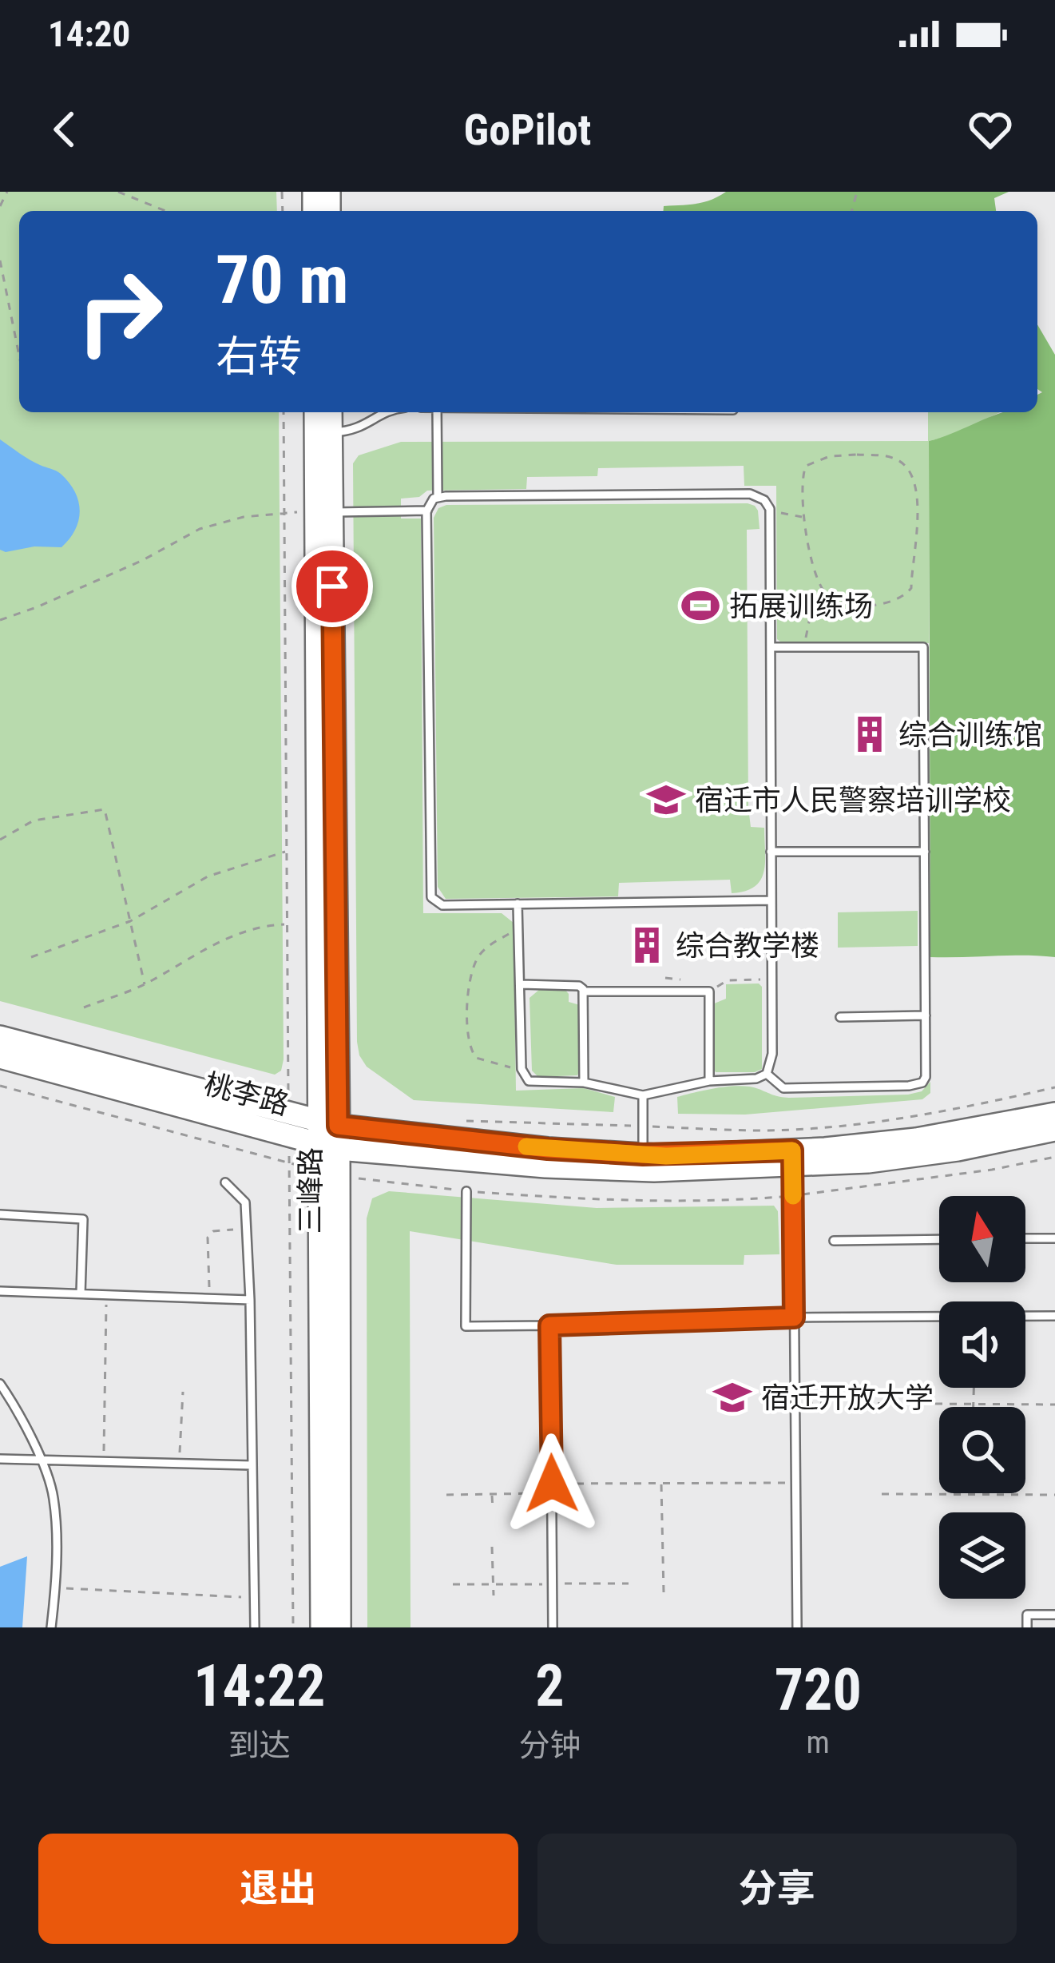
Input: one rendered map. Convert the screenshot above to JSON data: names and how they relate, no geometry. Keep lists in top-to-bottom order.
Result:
{
  "streets": {
    "main road": ["桃李路", "三峰路"]
  },
  "crossings": [
    ["桃李路", "三峰路"]
  ],
  "places": {
    "sports": ["拓展训练场"],
    "building": ["综合训练馆", "综合教学楼"],
    "school or university": ["宿迁市人民警察培训学校", "宿迁开放大学"]
  },
  "north": "top",
  "page": {
    "status": "14:20",
    "header": "GoPilot",
    "turn": ["70 m", "右转"],
    "eta": [
      "14:22",
      "到达",
      "2",
      "分钟",
      "720",
      "m"
    ],
    "buttons": ["退出", "分享"]
  }
}
